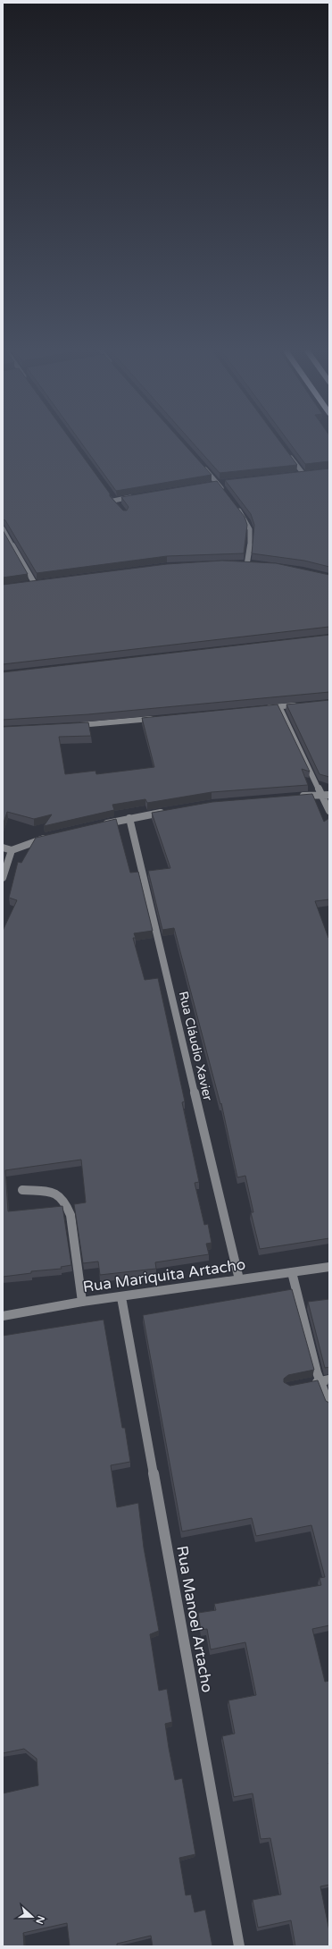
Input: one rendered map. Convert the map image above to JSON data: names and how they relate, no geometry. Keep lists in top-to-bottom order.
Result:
{
  "streets": {
    "street": ["Rua Cláudio Xavier", "Rua Mariquita Artacho", "Rua Manoel Artacho"]
  },
  "crossings": [
    ["Rua Cláudio Xavier", "Rua Mariquita Artacho"],
    ["Rua Mariquita Artacho", "Rua Manoel Artacho"]
  ],
  "north": "right"
}
